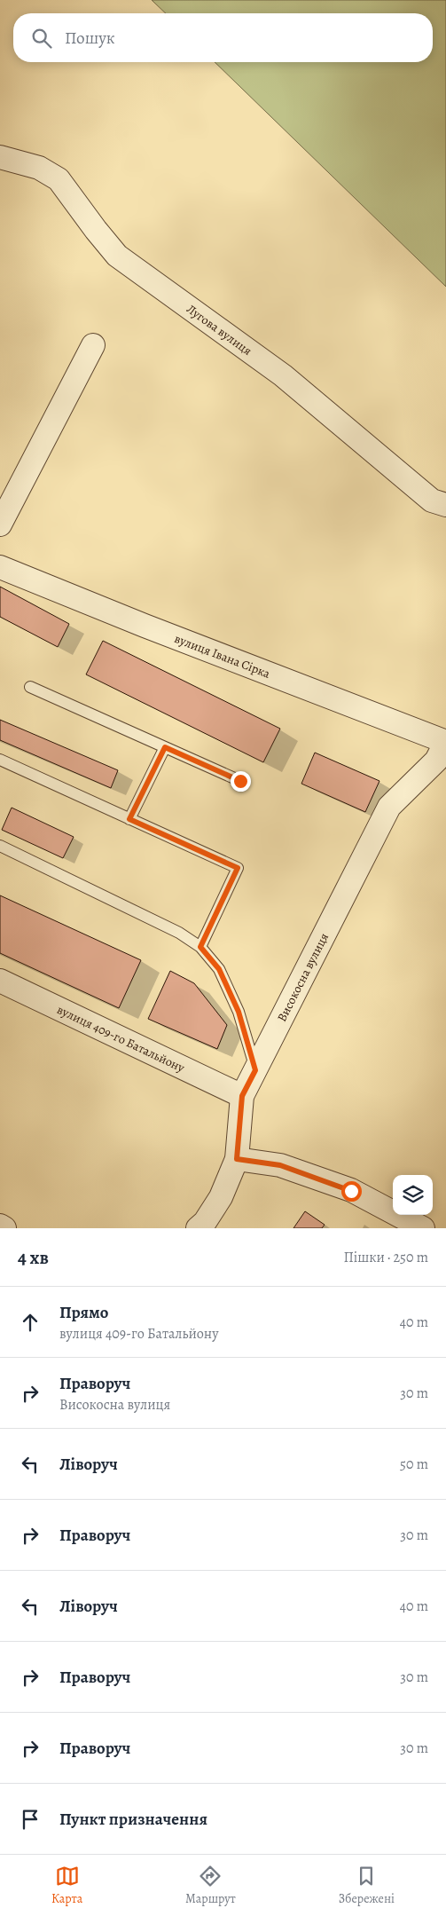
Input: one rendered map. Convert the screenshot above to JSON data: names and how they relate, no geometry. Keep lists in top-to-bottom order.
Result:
{
  "streets": {
    "street": [
      "Лугова вулиця",
      "вулиця Івана Сірка",
      "Високосна вулиця",
      "вулиця 409-го Батальйону"
    ]
  },
  "crossings": [
    ["вулиця Івана Сірка", "Високосна вулиця"],
    ["Високосна вулиця", "вулиця 409-го Батальйону"]
  ],
  "page": {
    "search": "Пошук",
    "heading": ["4 хв", "Пішки · 250 m"],
    "list": [
      ["Прямо", "вулиця 409-го Батальйону", "40 m"],
      ["Праворуч", "Високосна вулиця", "30 m"],
      ["Ліворуч", "50 m"],
      ["Праворуч", "30 m"],
      ["Ліворуч", "40 m"],
      ["Праворуч", "30 m"],
      ["Праворуч", "30 m"],
      "Пункт призначення"
    ],
    "nav": ["Карта", "Маршрут", "Збережені"]
  }
}
